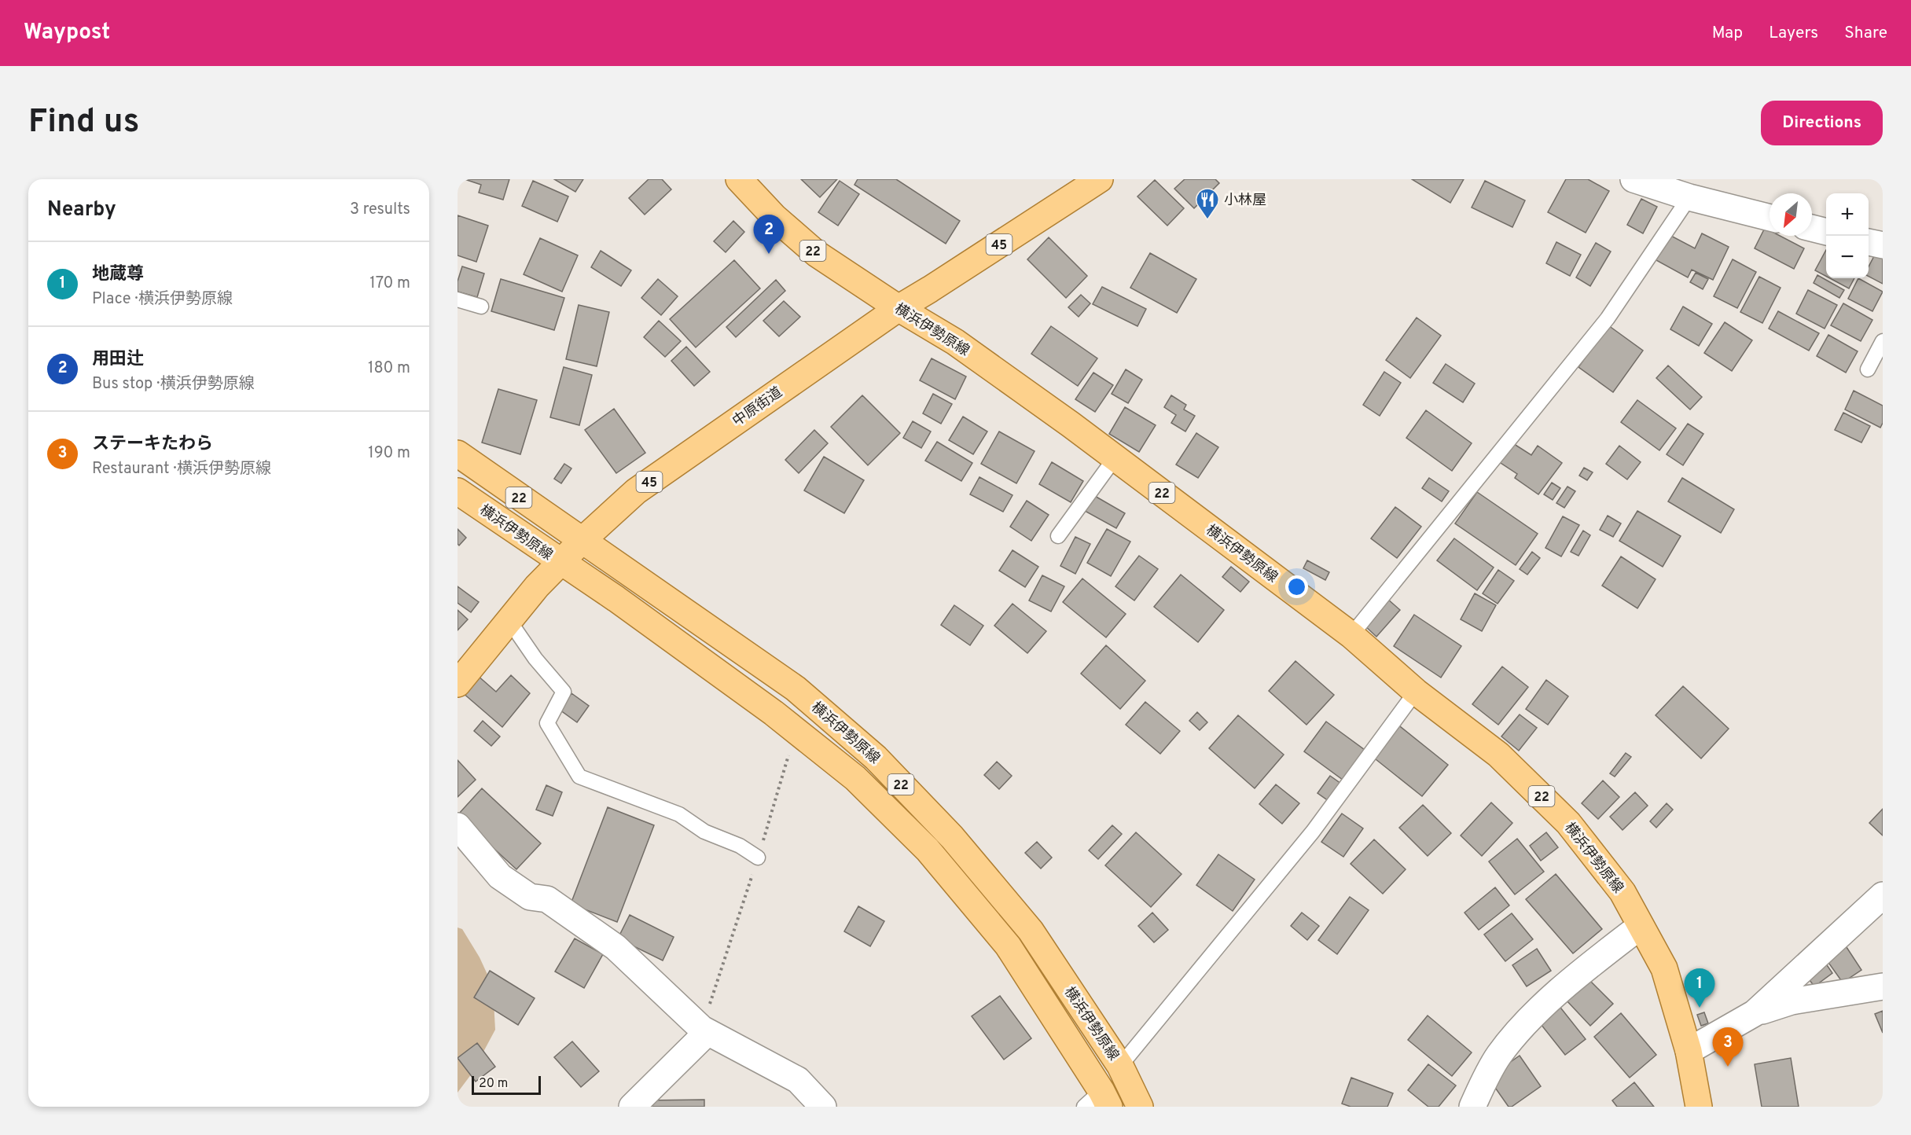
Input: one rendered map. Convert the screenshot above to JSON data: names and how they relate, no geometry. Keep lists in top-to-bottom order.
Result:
{
  "streets": {
    "main road": [
      "45",
      "22",
      "横浜伊勢原線",
      "中原街道"
    ]
  },
  "crossings": [
    ["横浜伊勢原線", "中原街道"]
  ],
  "places": {
    "restaurant": ["小林屋"]
  },
  "scale_bar": "20 m",
  "north": "bottom left",
  "page": {
    "header": "Waypost",
    "nav": ["Map", "Layers", "Share"],
    "buttons": "Directions",
    "title": "Find us",
    "heading": ["Nearby", "3 results"],
    "map_buttons": ["+", "−"],
    "pins": ["2", "1", "3"],
    "list": [
      {
        "mark": "1",
        "name": "地蔵尊",
        "note": "Place · 横浜伊勢原線",
        "value": "170 m"
      },
      {
        "mark": "2",
        "name": "用田辻",
        "note": "Bus stop · 横浜伊勢原線",
        "value": "180 m"
      },
      {
        "mark": "3",
        "name": "ステーキたわら",
        "note": "Restaurant · 横浜伊勢原線",
        "value": "190 m"
      }
    ],
    "scale": "20 m"
  }
}
